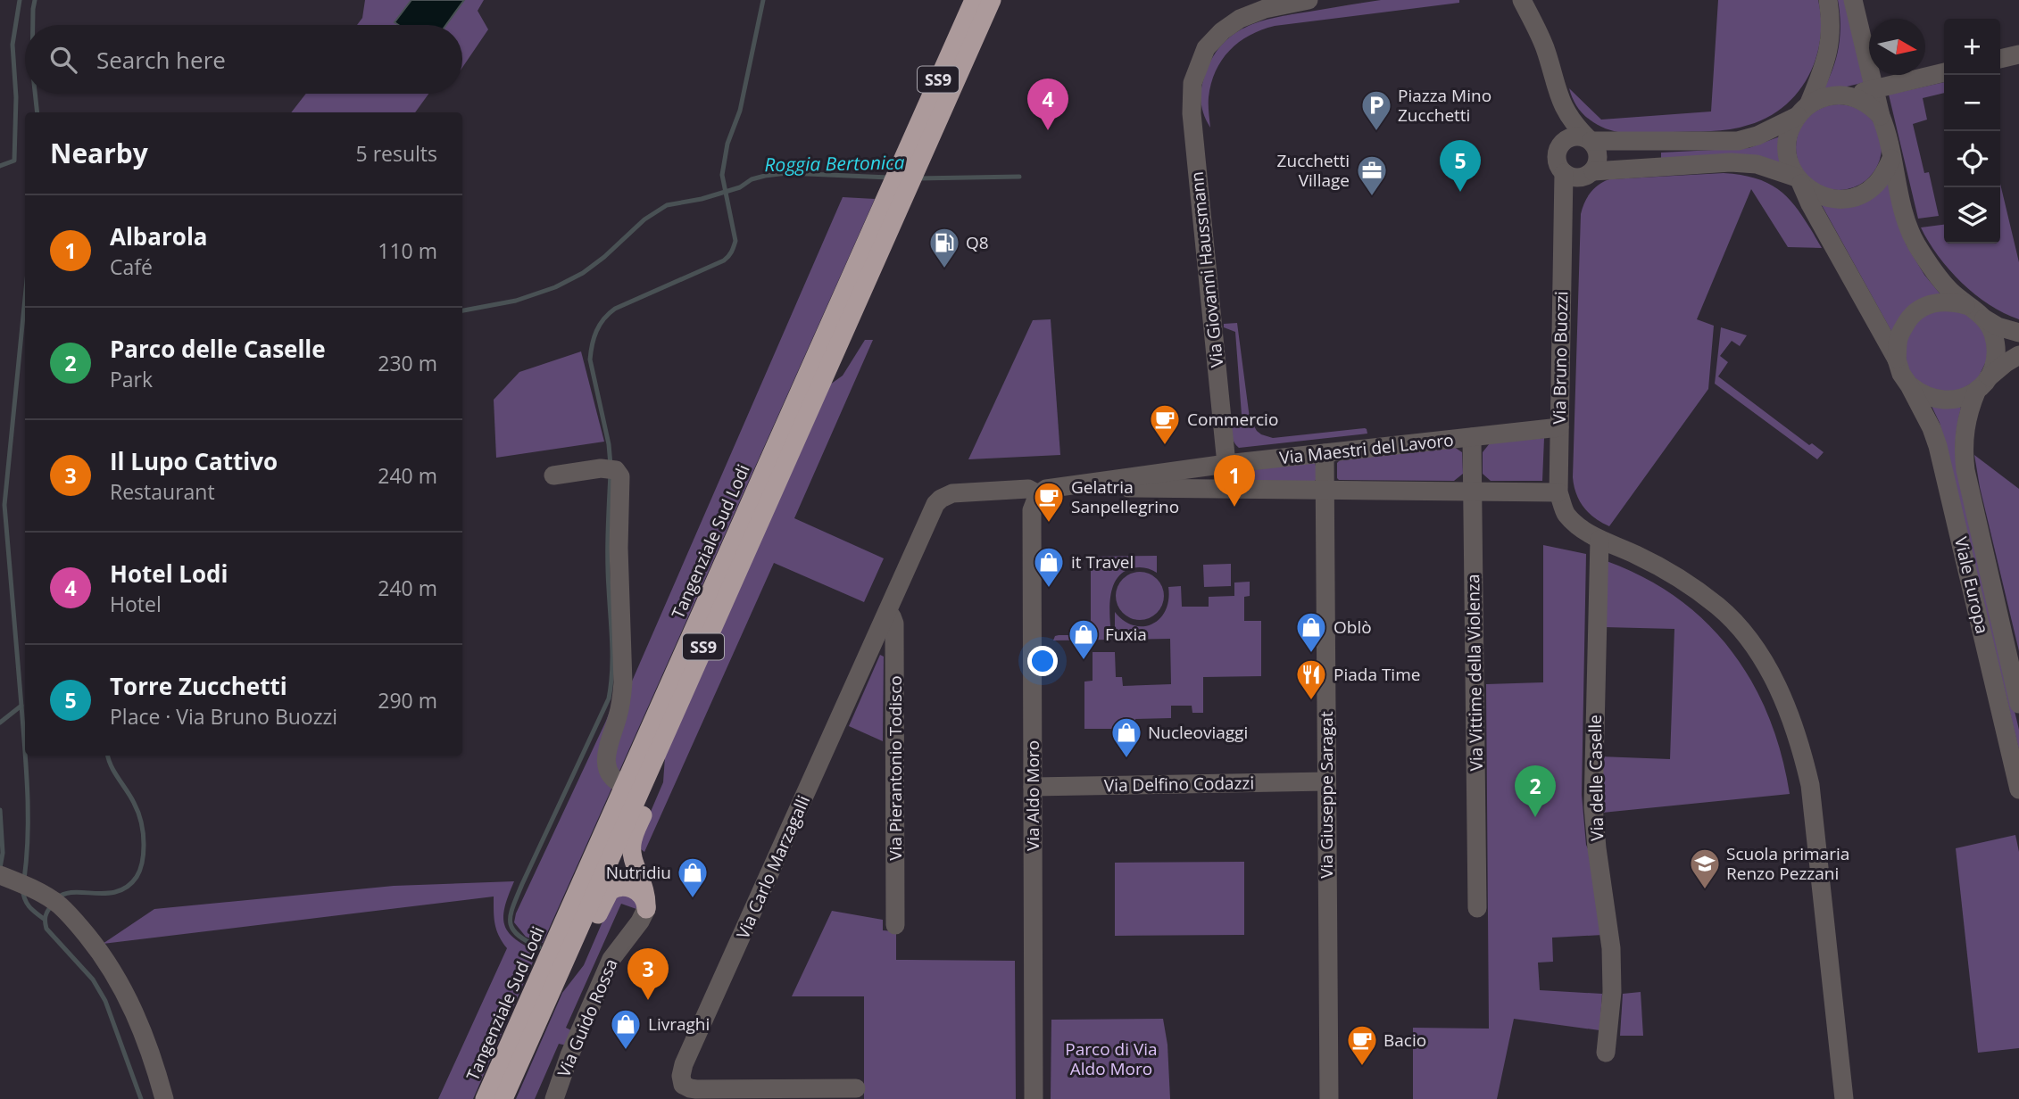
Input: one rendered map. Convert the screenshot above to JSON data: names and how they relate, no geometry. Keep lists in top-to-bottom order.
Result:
{
  "streets": {
    "highway": ["SS9", "Tangenziale Sud Lodi"],
    "street": [
      "Via Giovanni Haussmann",
      "Via Bruno Buozzi",
      "Via Maestri del Lavoro",
      "Viale Europa",
      "Via Vittime della Violenza",
      "Via Pierantonio Todisco",
      "Via delle Caselle",
      "Via Delfino Codazzi",
      "Via Giuseppe Saragat",
      "Via Aldo Moro",
      "Via Carlo Marzagalli",
      "Via Guido Rossa"
    ]
  },
  "crossings": [
    ["Via Giovanni Haussmann", "Via Maestri del Lavoro"],
    ["Via Bruno Buozzi", "Via Maestri del Lavoro"],
    ["Via Maestri del Lavoro", "Via Vittime della Violenza"],
    ["Via Maestri del Lavoro", "Via Giuseppe Saragat"],
    ["Via Maestri del Lavoro", "Via Aldo Moro"],
    ["Via Maestri del Lavoro", "Via Carlo Marzagalli"],
    ["Via Pierantonio Todisco", "Via Carlo Marzagalli"],
    ["Via Delfino Codazzi", "Via Giuseppe Saragat"],
    ["Via Delfino Codazzi", "Via Aldo Moro"]
  ],
  "water": ["Roggia Bertonica"],
  "parks": ["Parco di Via Aldo Moro"],
  "places": {
    "parking": ["Piazza Mino Zucchetti"],
    "office": ["Zucchetti Village"],
    "fuel station": ["Q8"],
    "cafe": ["Commercio", "Gelatria Sanpellegrino", "Bacio"],
    "shop": [
      "it Travel",
      "Oblò",
      "Fuxia",
      "Nucleoviaggi",
      "Nutridiu",
      "Livraghi"
    ],
    "restaurant": ["Piada Time"],
    "school or university": ["Scuola primaria Renzo Pezzani"]
  },
  "north": "right",
  "page": {
    "map_buttons": ["+", "−"],
    "search": "Search here",
    "pins": [
      "4",
      "5",
      "1",
      "2",
      "3"
    ],
    "heading": ["Nearby", "5 results"],
    "list": [
      {
        "mark": "1",
        "name": "Albarola",
        "note": "Café",
        "value": "110 m"
      },
      {
        "mark": "2",
        "name": "Parco delle Caselle",
        "note": "Park",
        "value": "230 m"
      },
      {
        "mark": "3",
        "name": "Il Lupo Cattivo",
        "note": "Restaurant",
        "value": "240 m"
      },
      {
        "mark": "4",
        "name": "Hotel Lodi",
        "note": "Hotel",
        "value": "240 m"
      },
      {
        "mark": "5",
        "name": "Torre Zucchetti",
        "note": "Place · Via Bruno Buozzi",
        "value": "290 m"
      }
    ]
  }
}
